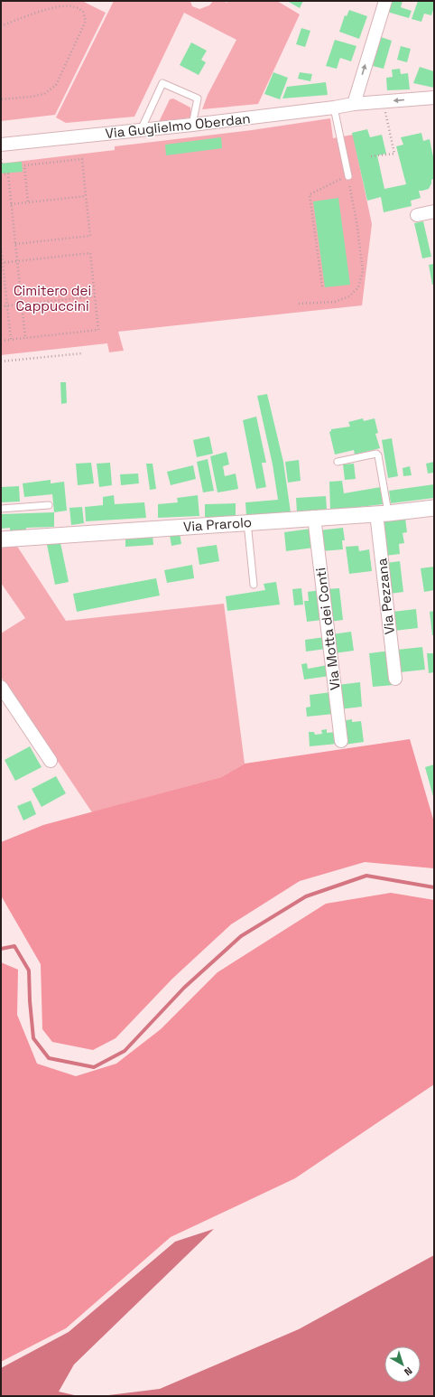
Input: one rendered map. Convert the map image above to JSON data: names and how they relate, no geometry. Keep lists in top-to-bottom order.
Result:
{
  "streets": {
    "street": [
      "Via Guglielmo Oberdan",
      "Via Prarolo",
      "Via Pezzana",
      "Via Motta dei Conti"
    ]
  },
  "crossings": [
    ["Via Prarolo", "Via Pezzana"],
    ["Via Prarolo", "Via Motta dei Conti"]
  ],
  "parks": ["Cimitero dei Cappuccini"],
  "north": "bottom right"
}
